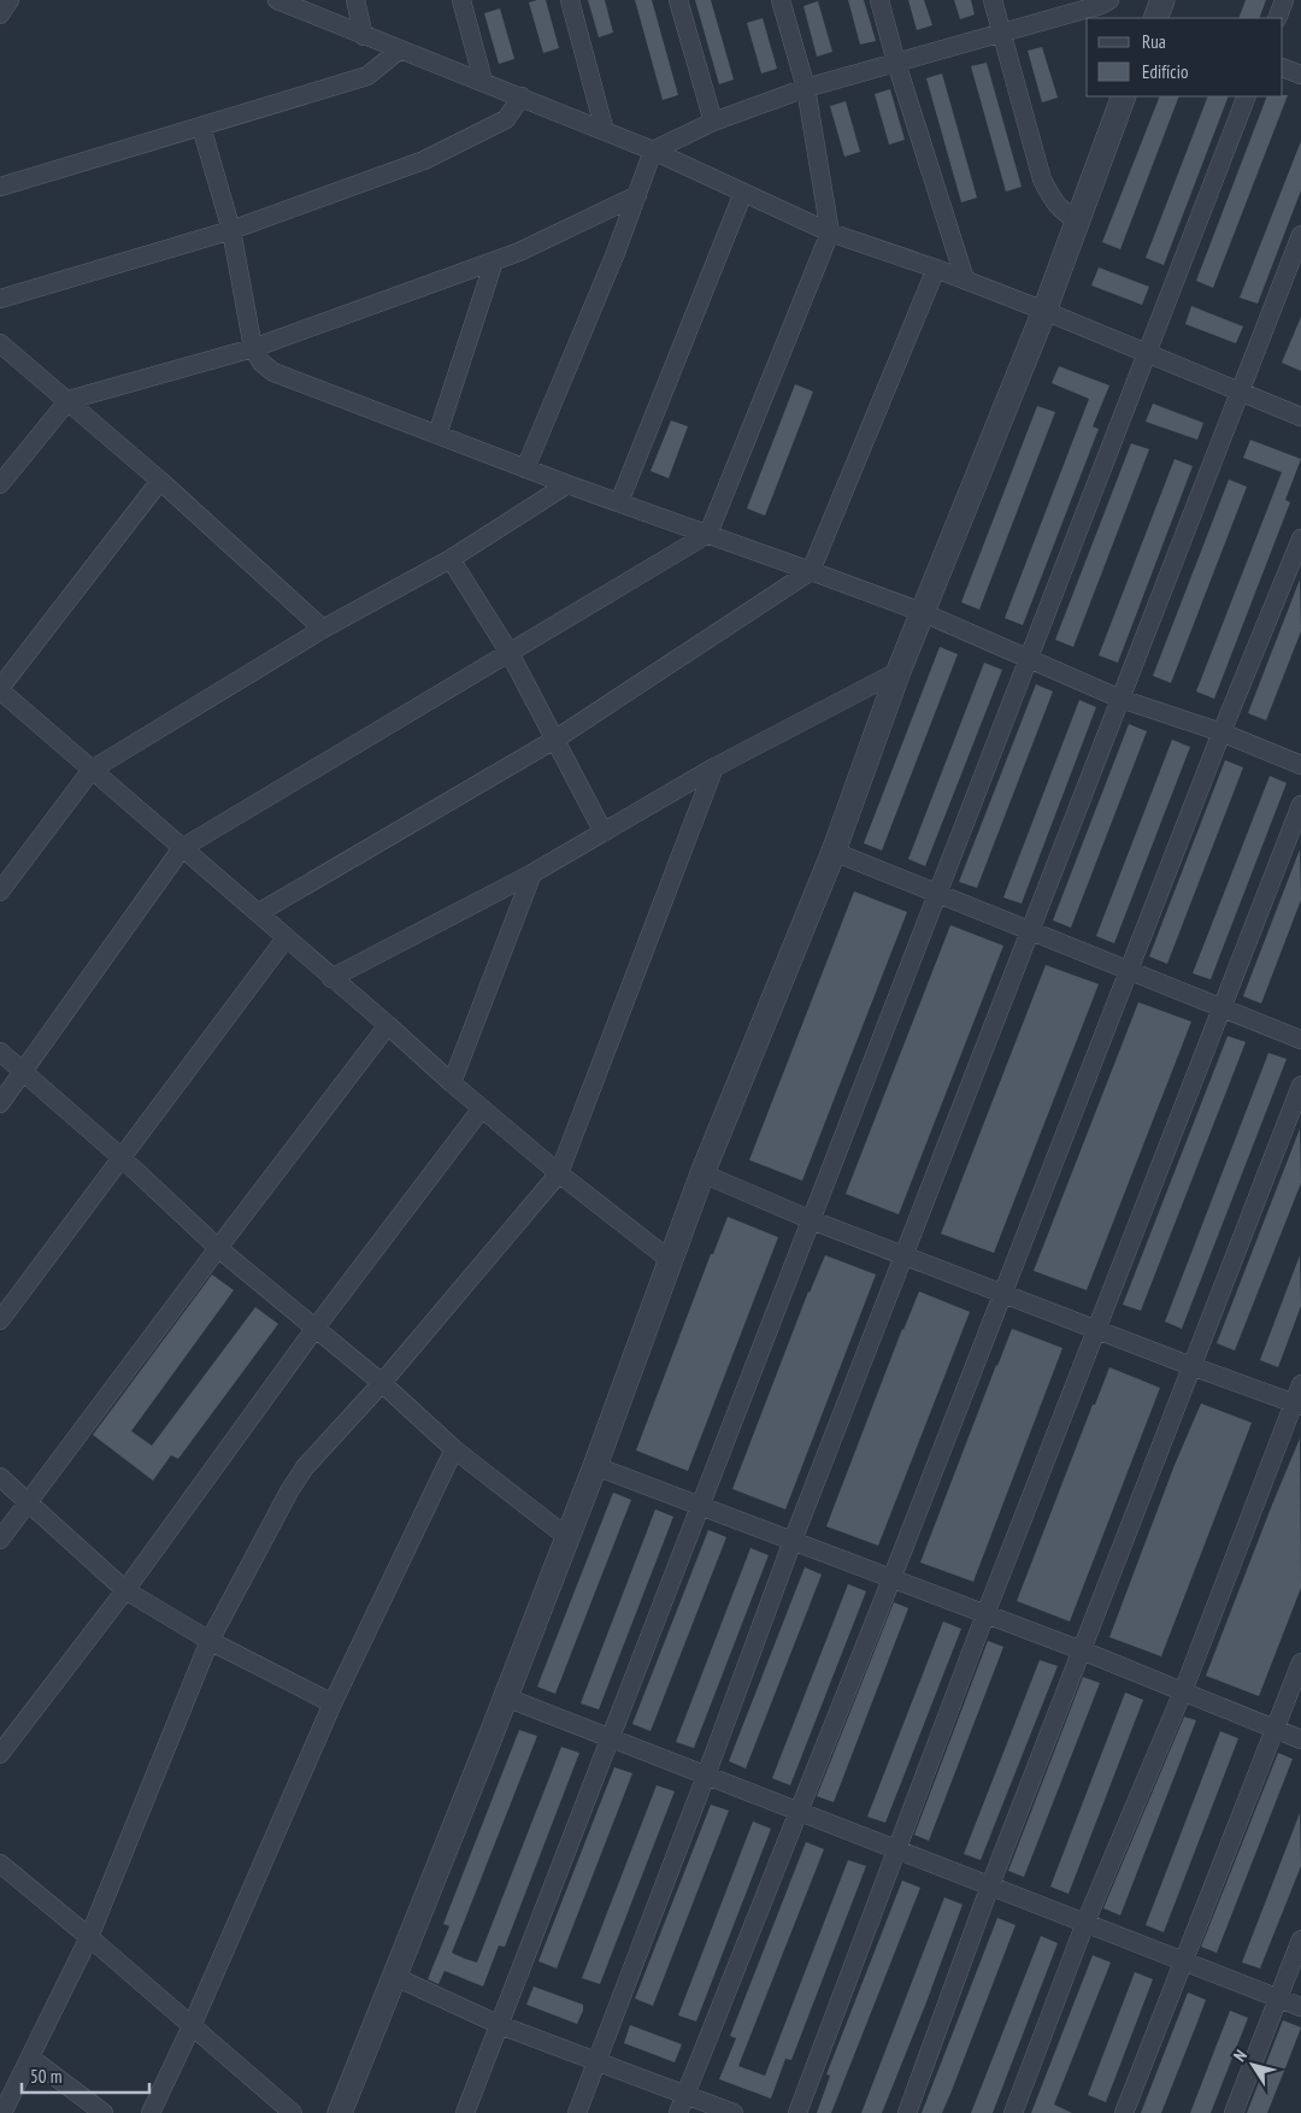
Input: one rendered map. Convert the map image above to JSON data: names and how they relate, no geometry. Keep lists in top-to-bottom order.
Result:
{
  "legend": ["Rua", "Edifício"],
  "scale_bar": "50 m",
  "north": "top left"
}
